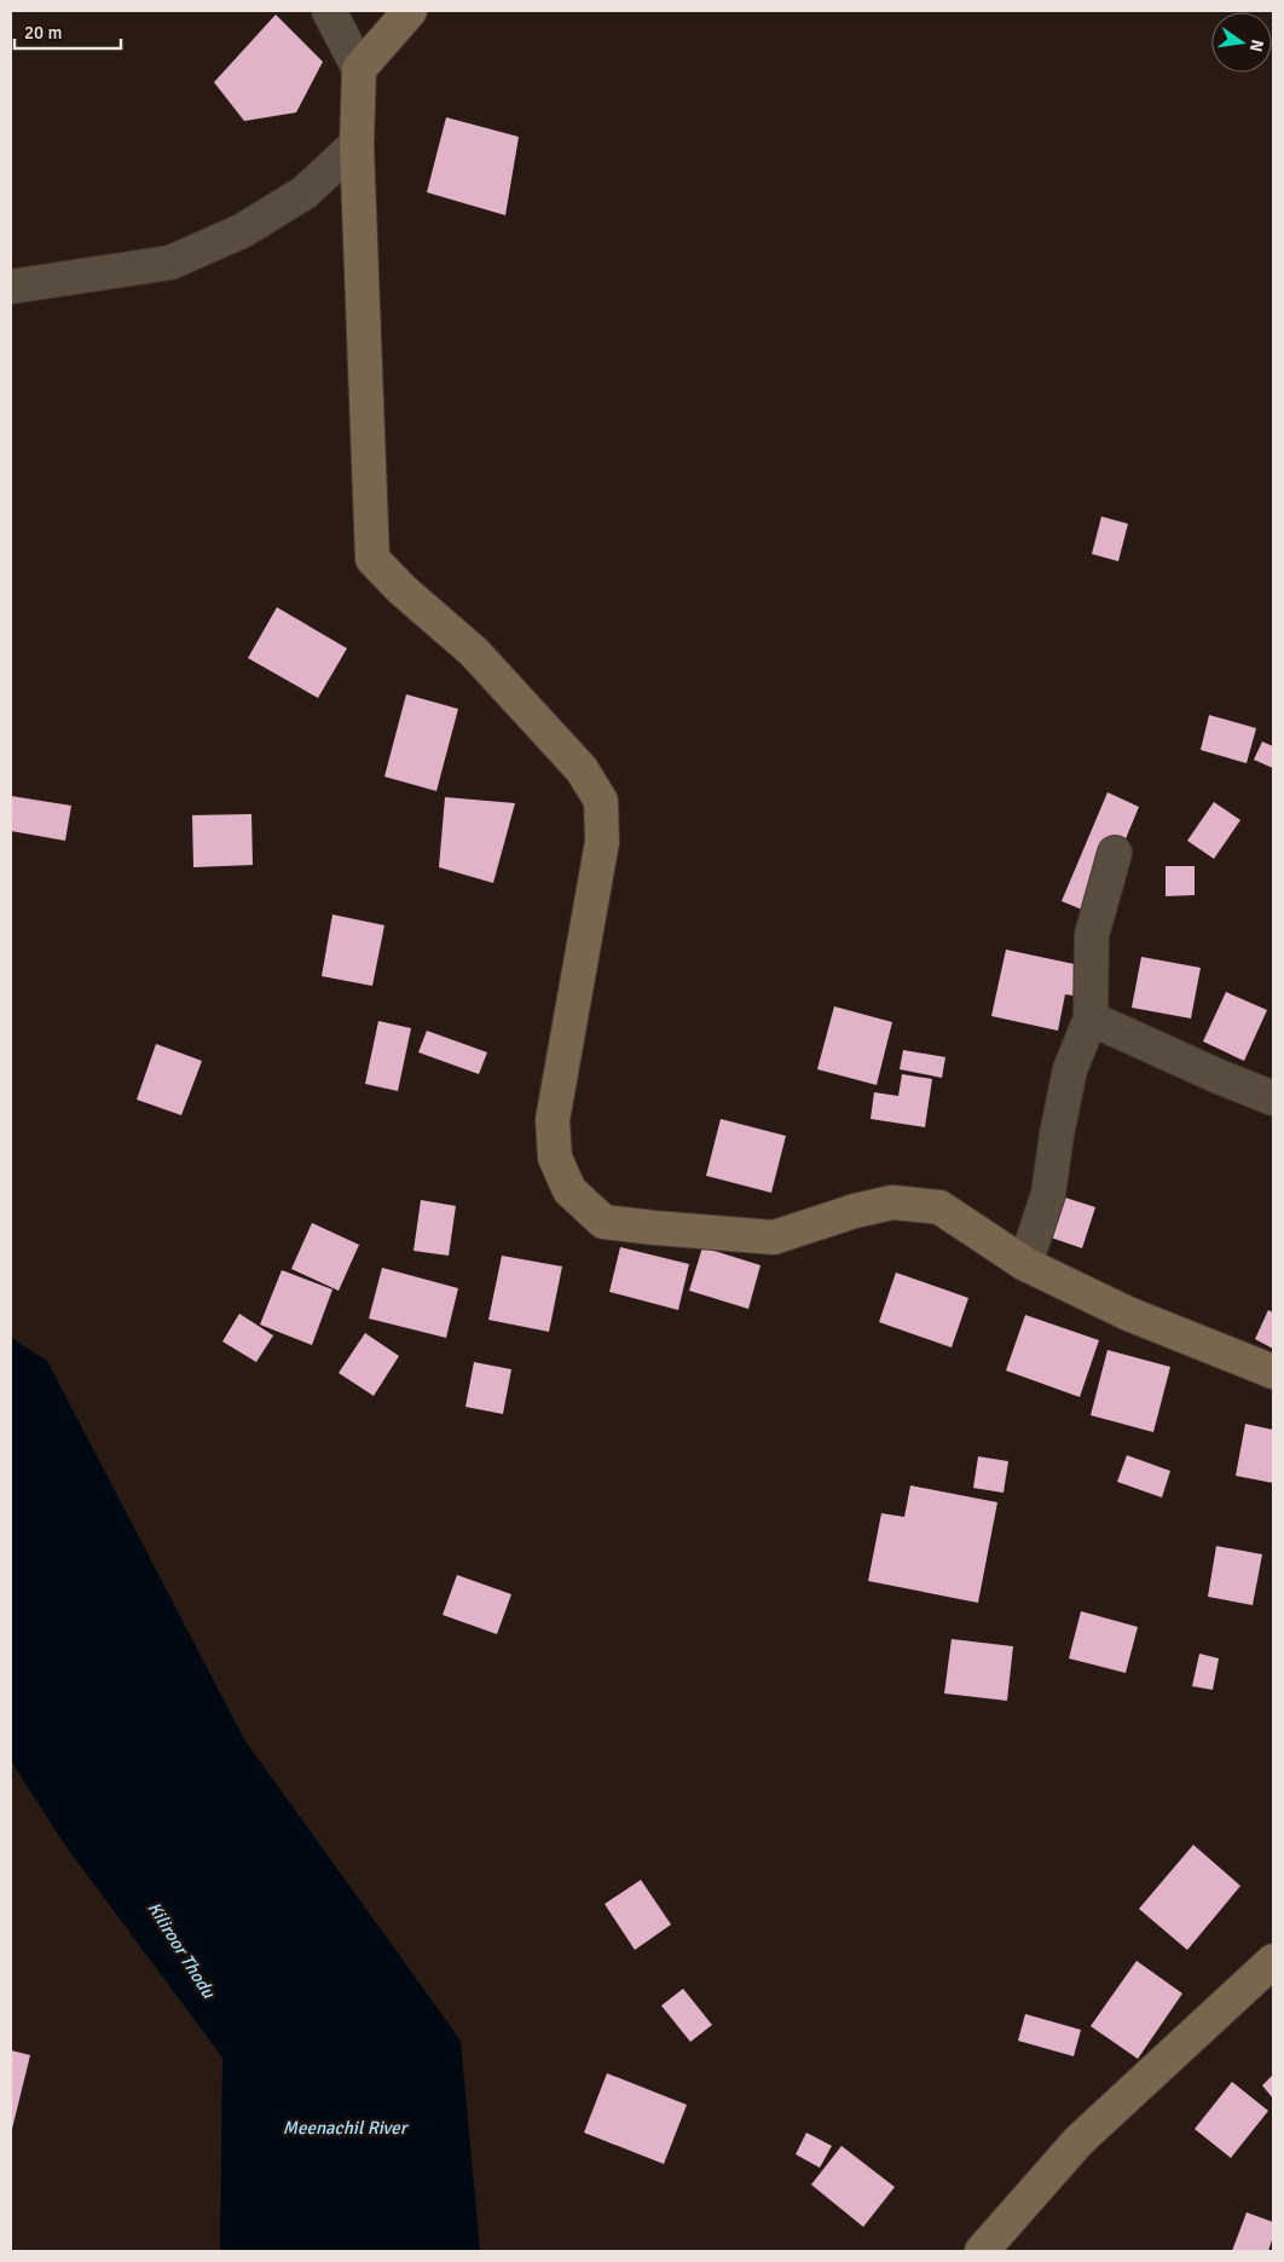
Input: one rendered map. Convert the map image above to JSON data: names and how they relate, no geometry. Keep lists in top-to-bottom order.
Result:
{
  "water": ["Kiliroor Thodu", "Meenachil River"],
  "scale_bar": "20 m",
  "north": "right"
}
